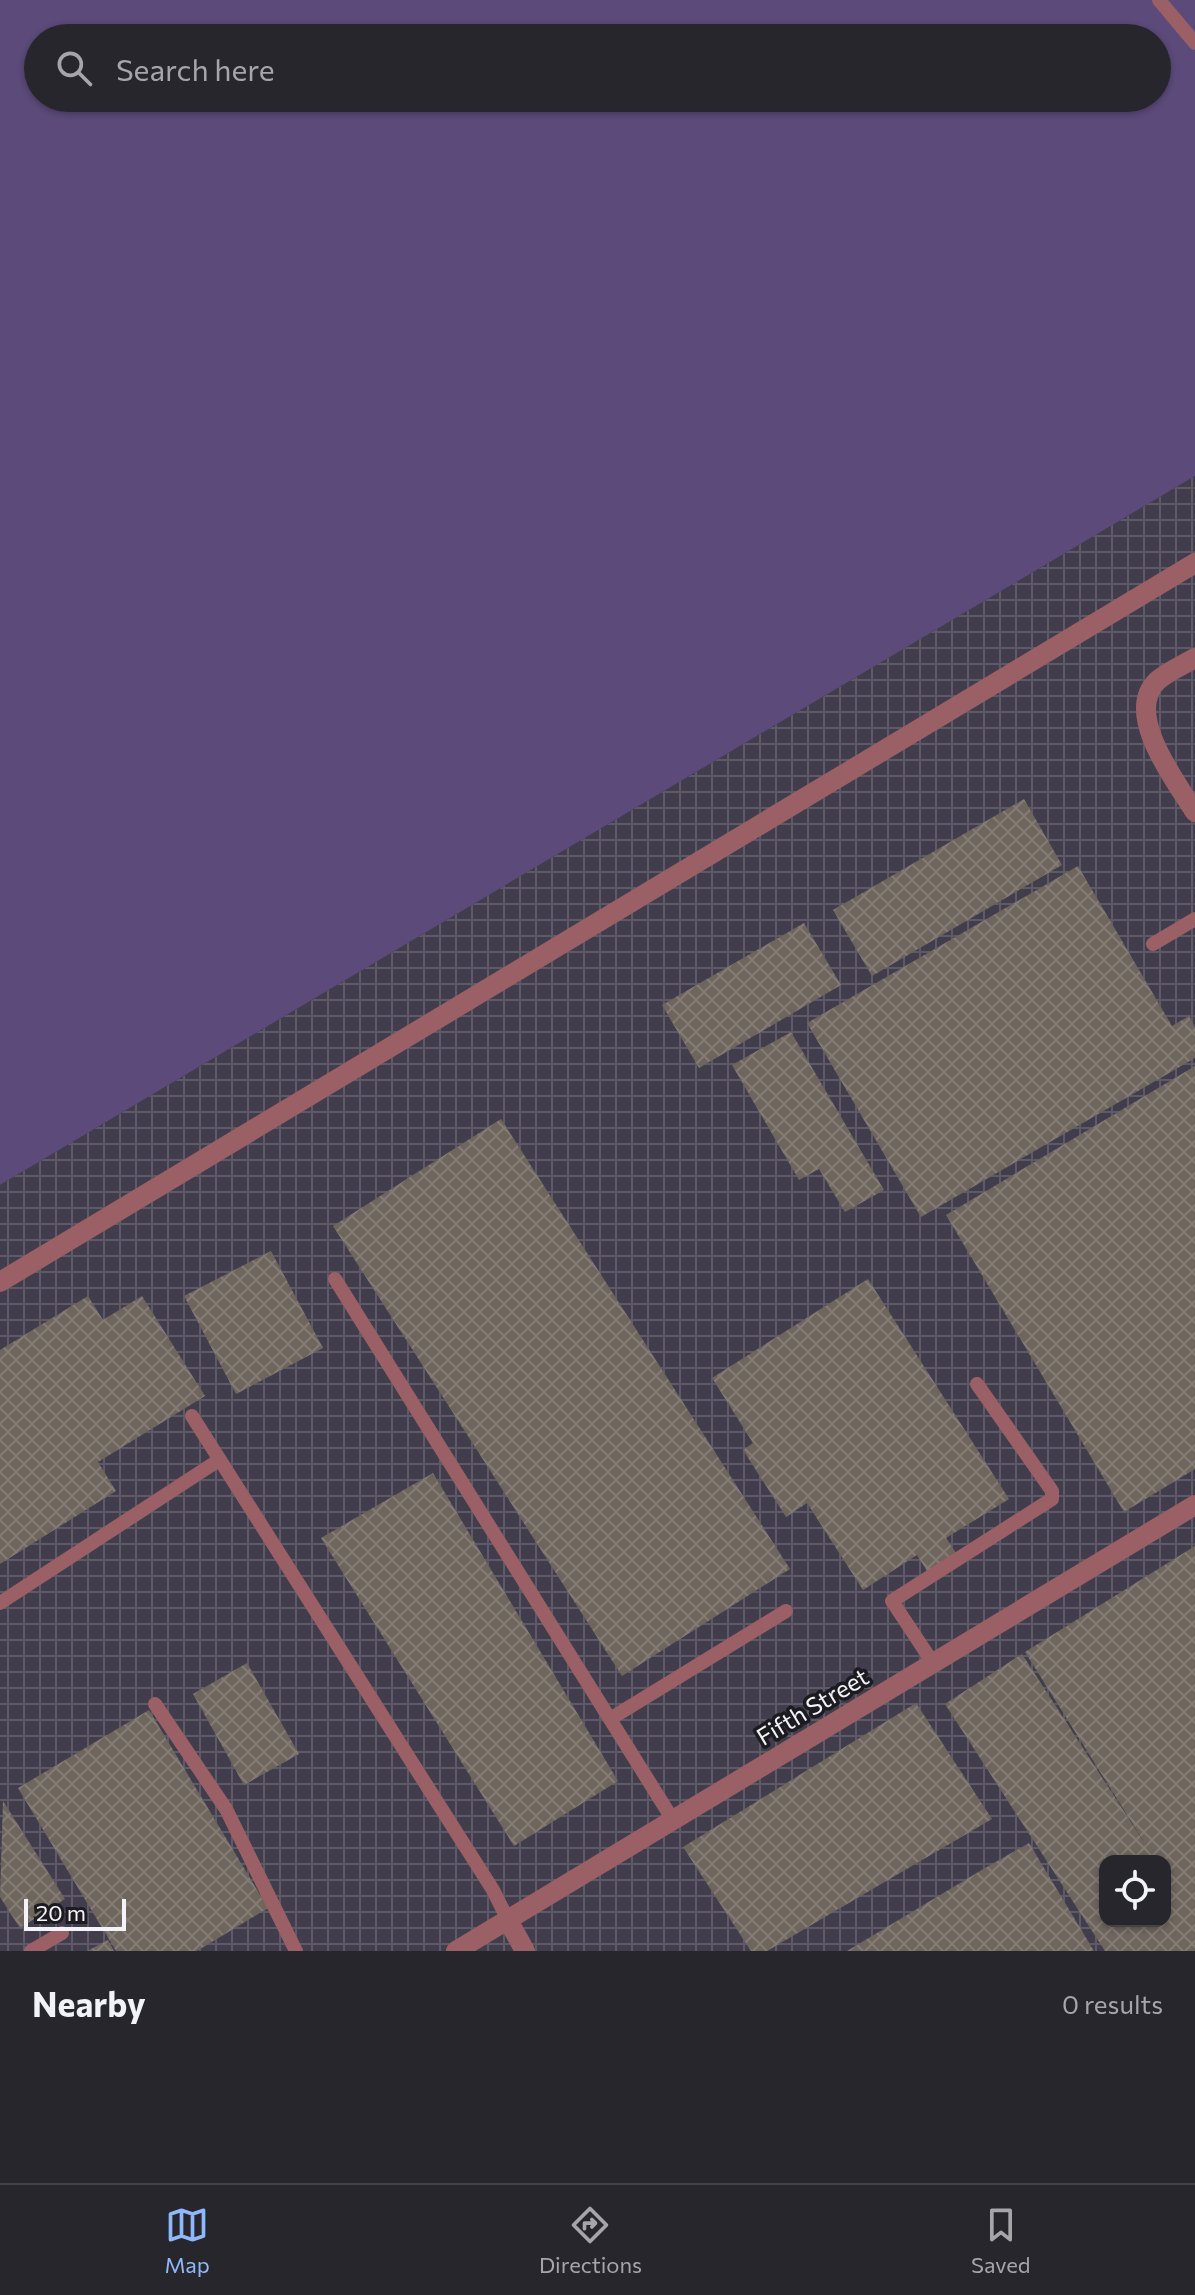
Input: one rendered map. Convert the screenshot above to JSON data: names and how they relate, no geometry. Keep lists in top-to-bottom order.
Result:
{
  "streets": {
    "street": ["Fifth Street"]
  },
  "scale_bar": "20 m",
  "page": {
    "search": "Search here",
    "scale": "20 m",
    "heading": ["Nearby", "0 results"],
    "nav": ["Map", "Directions", "Saved"]
  }
}
